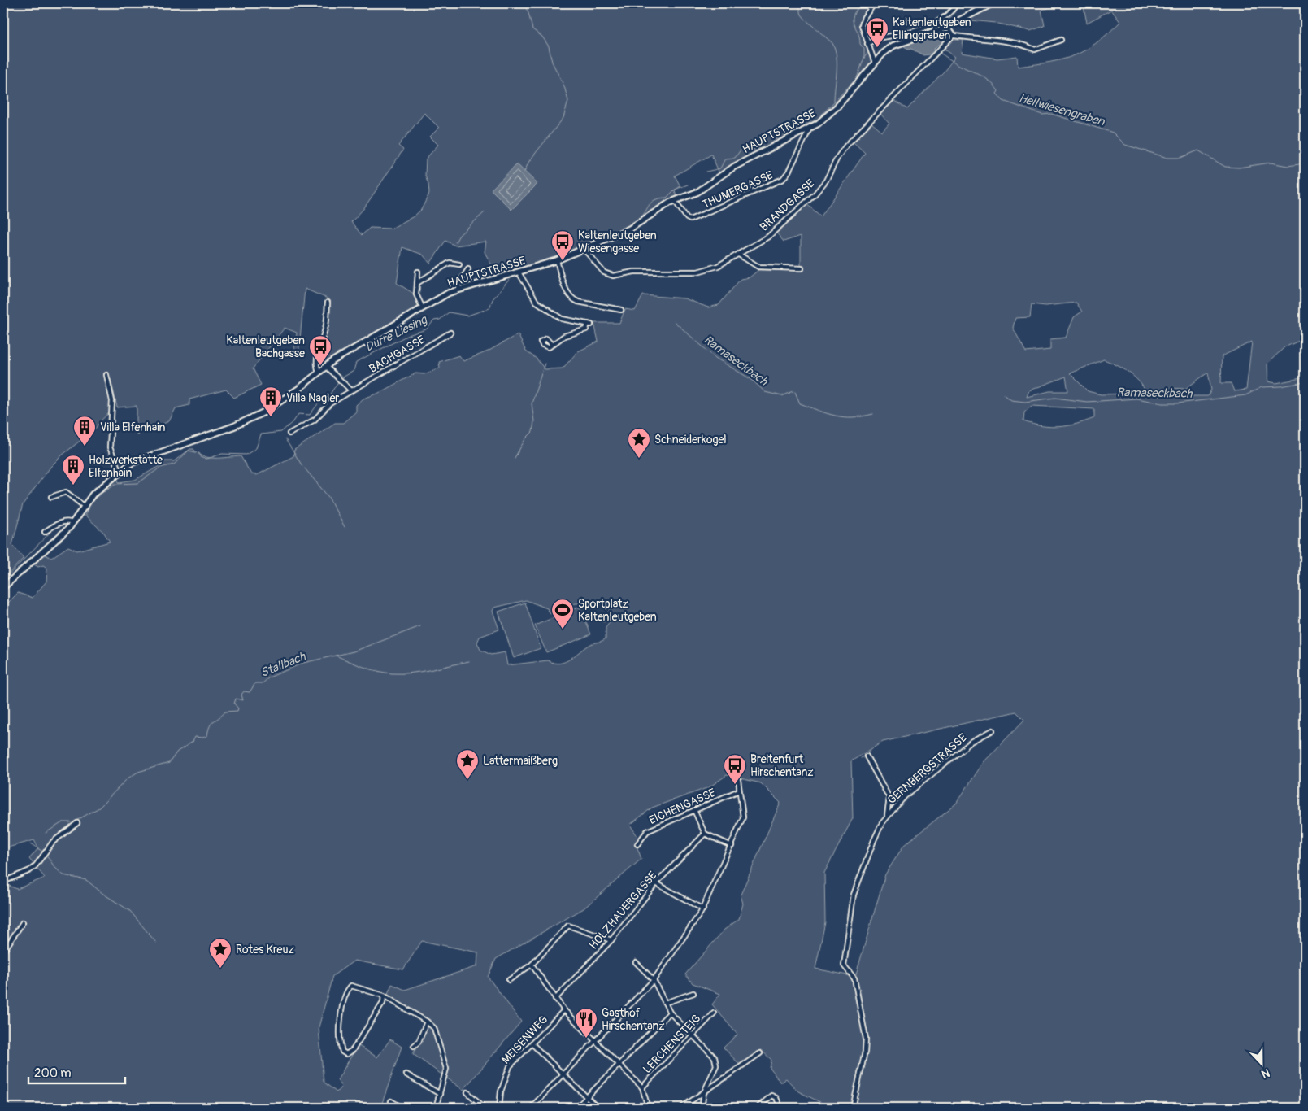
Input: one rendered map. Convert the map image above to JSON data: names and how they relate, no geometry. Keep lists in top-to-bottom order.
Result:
{
  "streets": {
    "main road": ["HAUPTSTRASSE"],
    "street": [
      "THUMERGASSE",
      "BRANDGASSE",
      "BACHGASSE",
      "GERNBERGSTRASSE",
      "EICHENGASSE",
      "HOLZHAUERGASSE",
      "MEISENWEG",
      "LERCHENSTEIG"
    ]
  },
  "crossings": [
    ["HAUPTSTRASSE", "THUMERGASSE"],
    ["HAUPTSTRASSE", "BRANDGASSE"]
  ],
  "water": [
    "Hellwiesengraben",
    "Dürre Liesing",
    "Ramaseckbach",
    "Stallbach"
  ],
  "places": {
    "bus stop": [
      "Kaltenleutgeben Ellinggraben",
      "Kaltenleutgeben Wiesengasse",
      "Kaltenleutgeben Bachgasse",
      "Breitenfurt Hirschentanz"
    ],
    "building": ["Villa Nagler", "Villa Elfenhain", "Holzwerkstätte Elfenhain"],
    "place": ["Schneiderkogel", "Lattermaißberg", "Rotes Kreuz"],
    "sports": ["Sportplatz Kaltenleutgeben"],
    "restaurant": ["Gasthof Hirschentanz"]
  },
  "scale_bar": "200 m",
  "north": "bottom"
}
